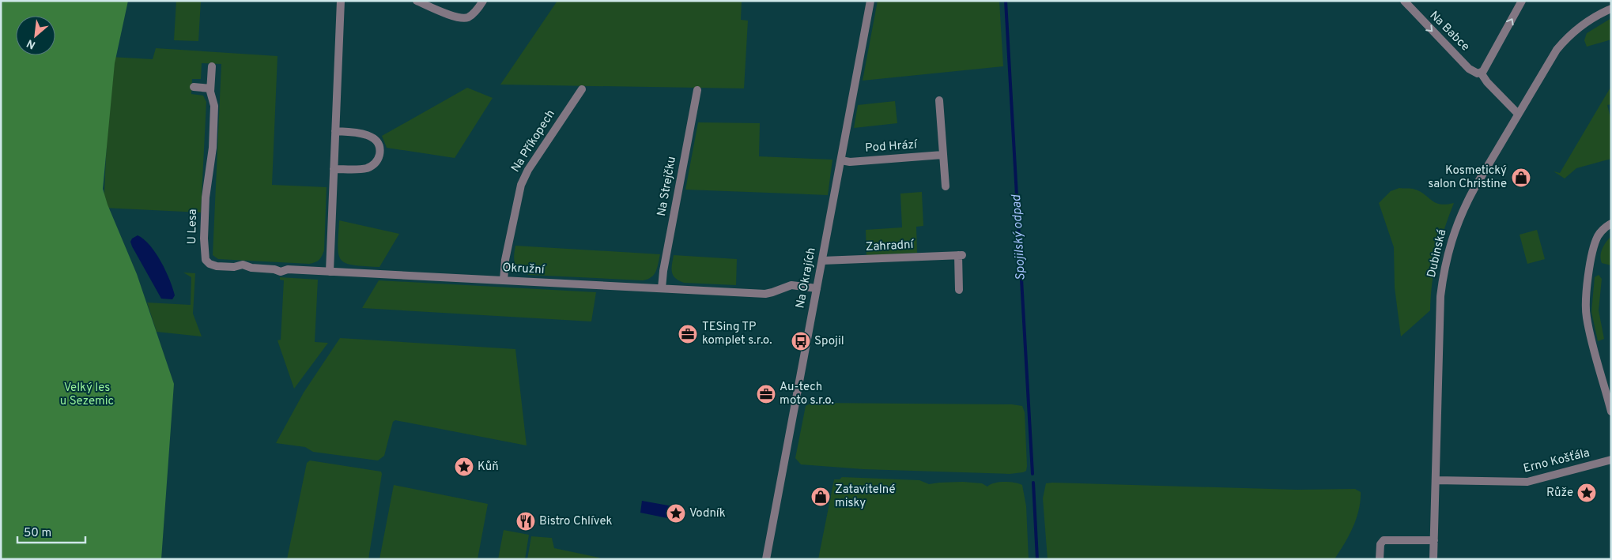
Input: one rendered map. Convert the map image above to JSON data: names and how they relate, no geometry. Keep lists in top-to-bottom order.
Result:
{
  "streets": {
    "street": [
      "Na Babce",
      "Na Příkopech",
      "Pod Hrází",
      "Na Strejčku",
      "U Lesa",
      "Zahradní",
      "Dubinská",
      "Okružní",
      "Na Okrajích",
      "Erno Košťála"
    ]
  },
  "crossings": [
    ["Na Babce", "Dubinská"],
    ["Na Příkopech", "Okružní"],
    ["Pod Hrází", "Na Okrajích"],
    ["Na Strejčku", "Okružní"],
    ["U Lesa", "Okružní"],
    ["Zahradní", "Na Okrajích"],
    ["Dubinská", "Erno Košťála"],
    ["Okružní", "Na Okrajích"]
  ],
  "one_way": ["Na Babce"],
  "water": ["Spojilský odpad"],
  "parks": ["Velký les u Sezemic"],
  "places": {
    "shop": ["Kosmetický salon Christine", "Zatavitelné misky"],
    "office": ["TESing TP komplet s.r.o.", "Au-tech moto s.r.o."],
    "bus stop": ["Spojil"],
    "place": ["Kůň", "Růže", "Vodník"],
    "restaurant": ["Bistro Chlívek"]
  },
  "scale_bar": "50 m",
  "north": "bottom left"
}
